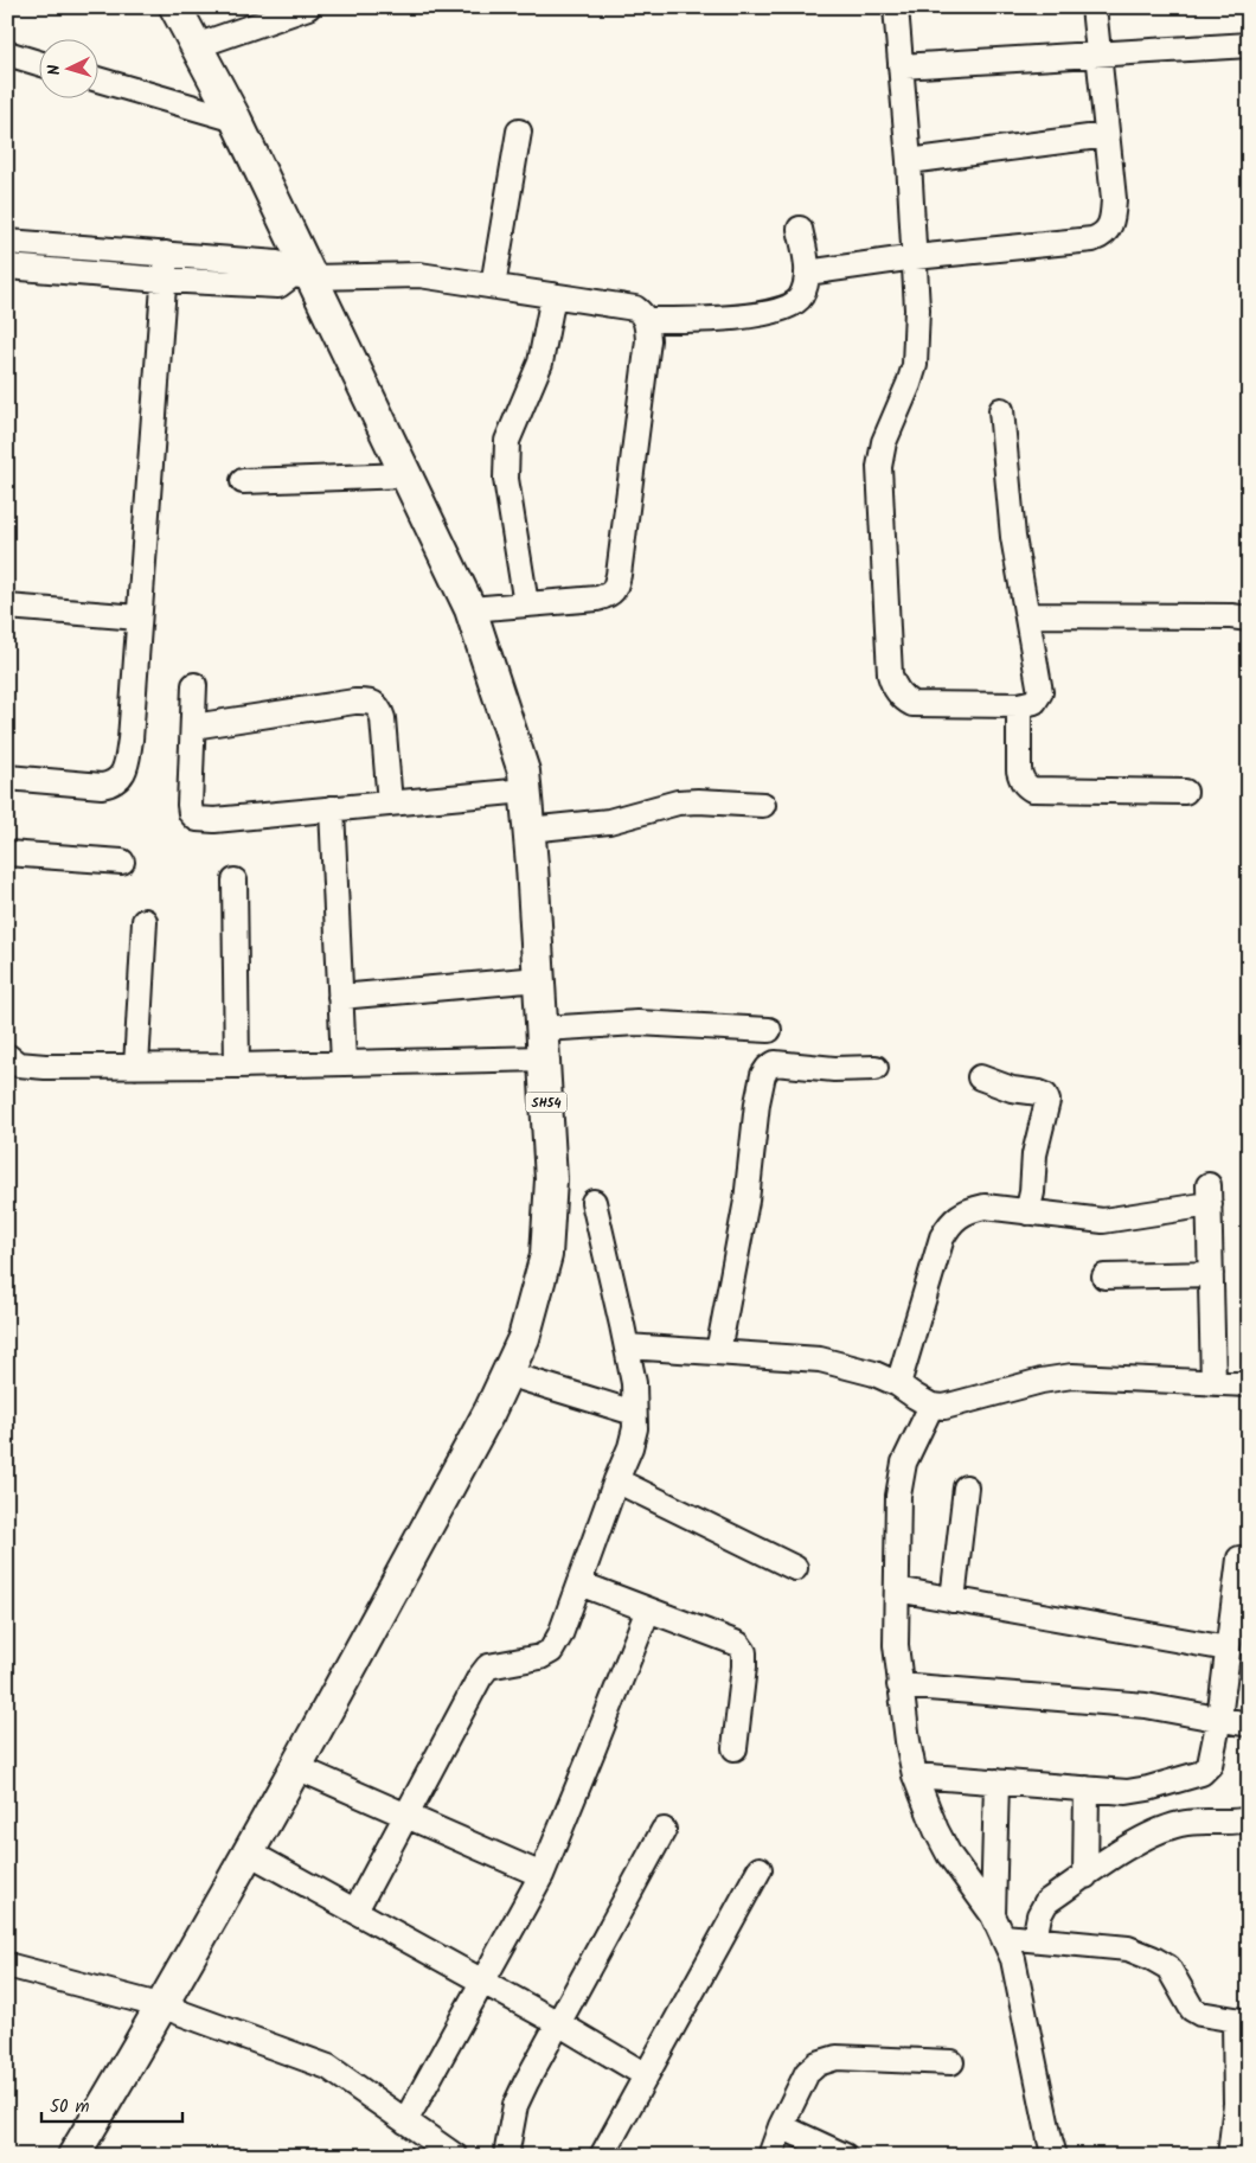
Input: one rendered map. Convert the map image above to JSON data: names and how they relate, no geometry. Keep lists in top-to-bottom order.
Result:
{
  "streets": {
    "main road": ["SH54"]
  },
  "scale_bar": "50 m",
  "north": "left"
}
